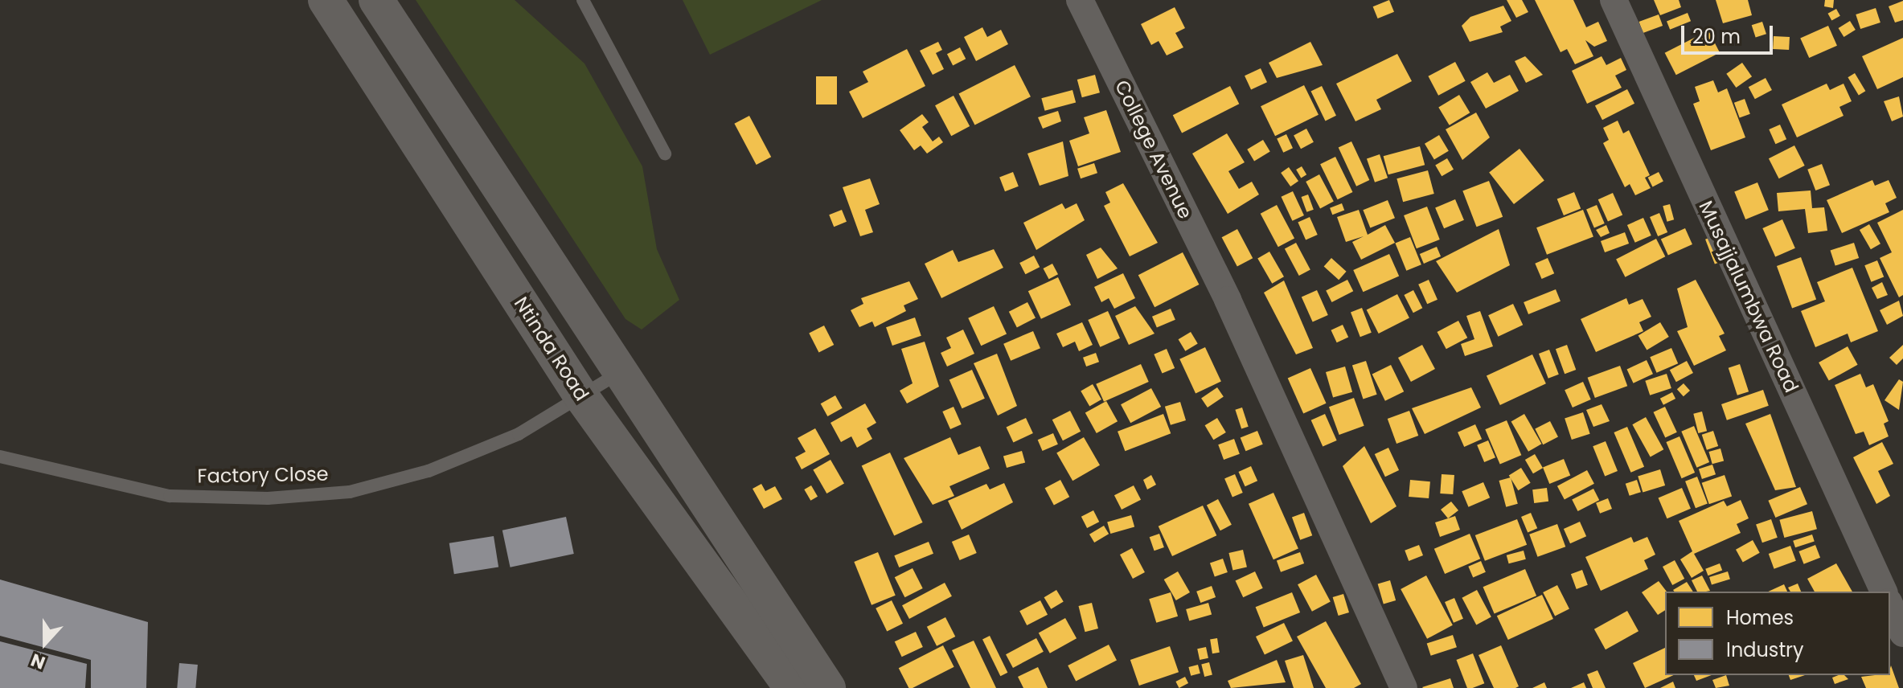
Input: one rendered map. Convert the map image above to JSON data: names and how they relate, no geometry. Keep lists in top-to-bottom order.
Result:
{
  "streets": {
    "main road": ["Ntinda Road"],
    "street": ["College Avenue", "Musajjalumbwa Road"],
    "lane": ["Factory Close"]
  },
  "crossings": [
    ["Ntinda Road", "Factory Close"]
  ],
  "legend": ["Homes", "Industry"],
  "scale_bar": "20 m",
  "north": "bottom"
}
